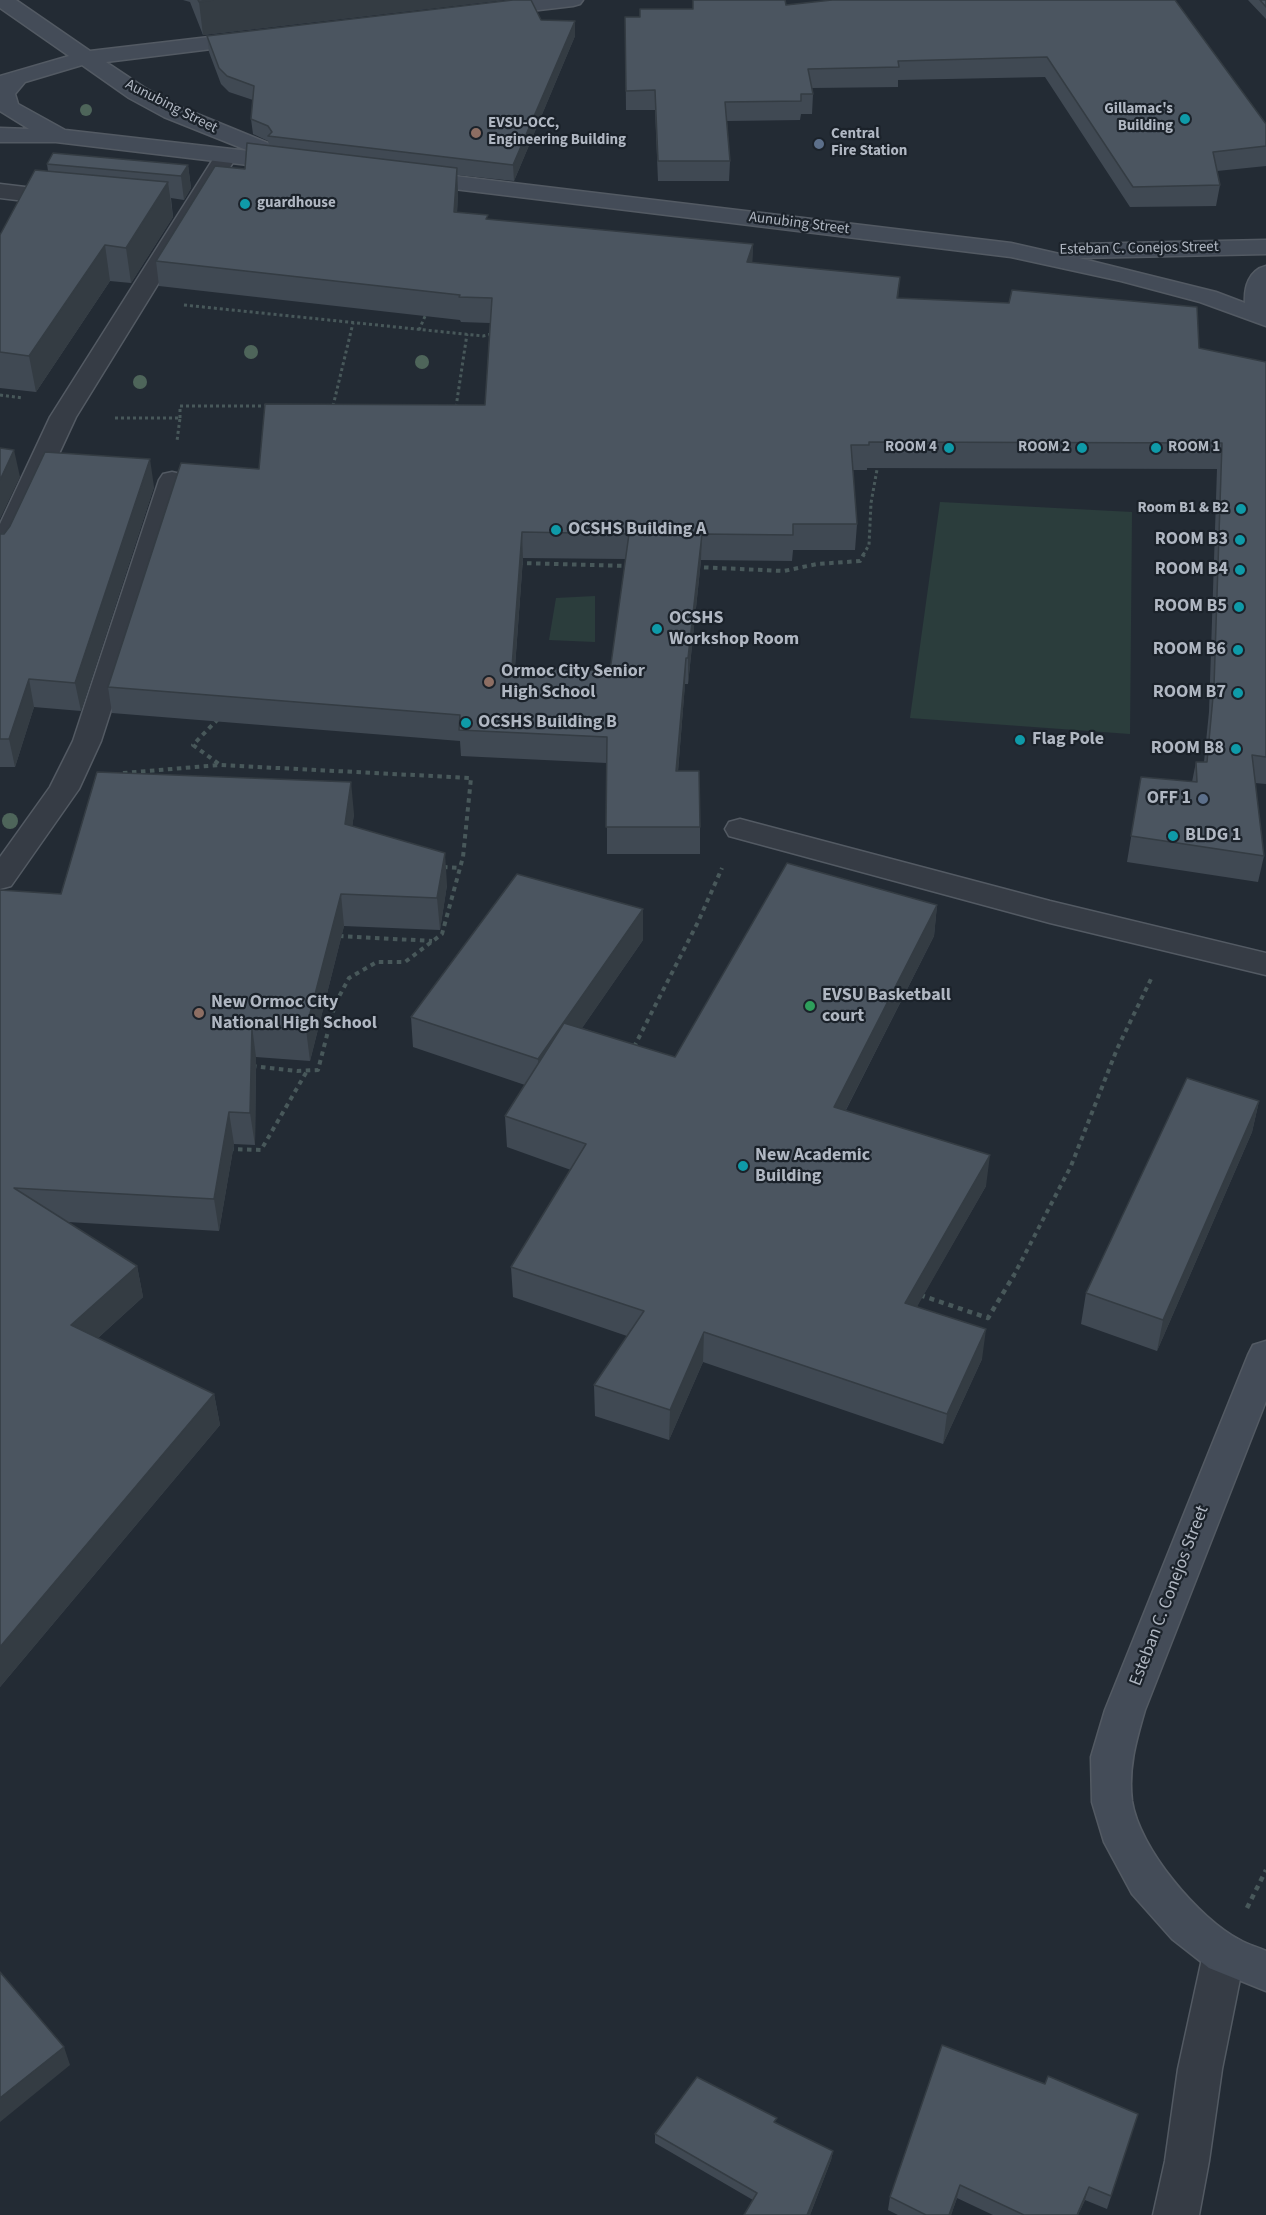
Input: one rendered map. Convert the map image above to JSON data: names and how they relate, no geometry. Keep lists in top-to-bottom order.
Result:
{
  "streets": {
    "main road": ["Aunubing Street", "Esteban C. Conejos Street"]
  },
  "crossings": [
    ["Aunubing Street", "Esteban C. Conejos Street"]
  ],
  "places": [
    "Gillamac's Building",
    "EVSU-OCC, Engineering Building",
    "Central Fire Station",
    "guardhouse",
    "ROOM 4",
    "ROOM 2",
    "ROOM 1",
    "Room B1 & B2",
    "OCSHS Building A",
    "ROOM B3",
    "ROOM B4",
    "ROOM B5",
    "OCSHS Workshop Room",
    "ROOM B6",
    "Ormoc City Senior High School",
    "ROOM B7",
    "OCSHS Building B",
    "Flag Pole",
    "ROOM B8",
    "OFF 1",
    "BLDG 1",
    "EVSU Basketball court",
    "New Ormoc City National High School",
    "New Academic Building"
  ]
}
